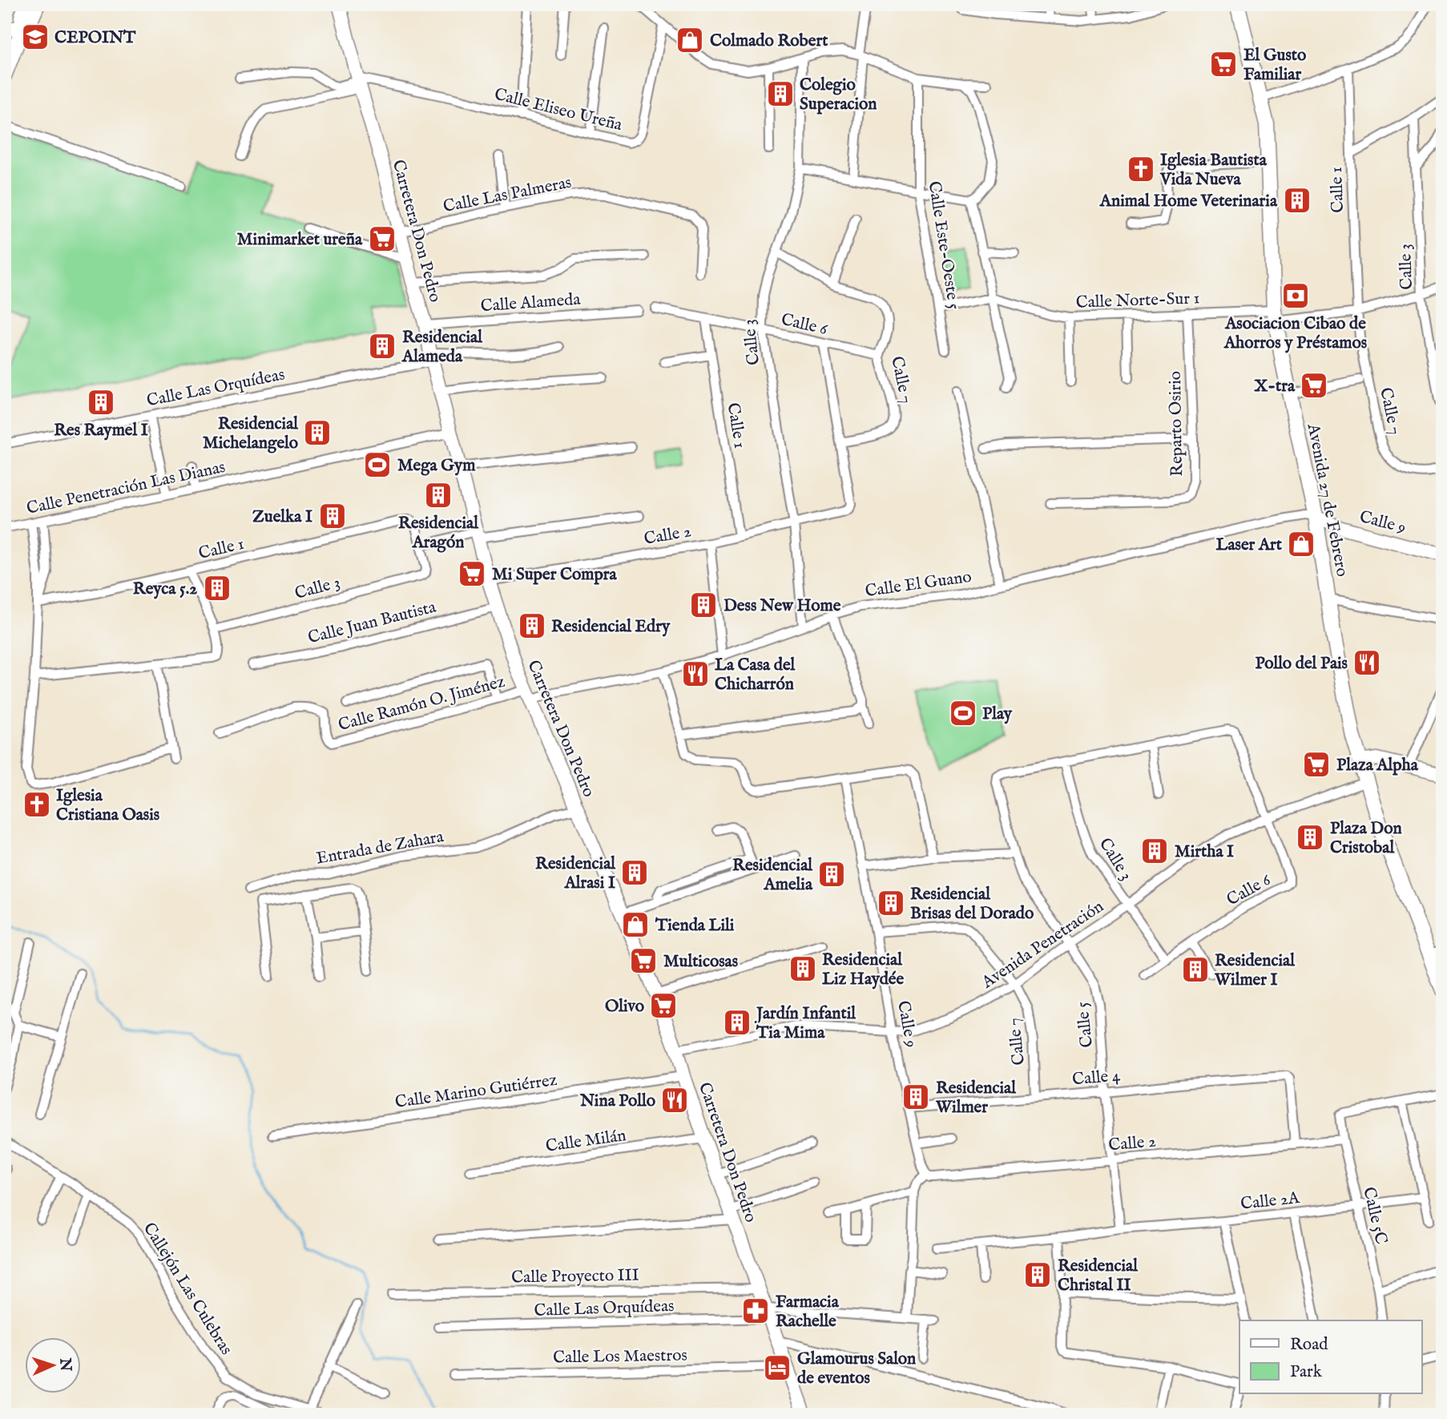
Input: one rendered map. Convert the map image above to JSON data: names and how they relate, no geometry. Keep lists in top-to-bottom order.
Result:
{
  "streets": {
    "main road": ["Avenida 27 de Febrero"],
    "street": [
      "Calle Eliseo Ureña",
      "Calle 1",
      "Calle Las Palmeras",
      "Carretera Don Pedro",
      "Calle Este-Oeste 5",
      "Calle 3",
      "Calle Norte-Sur 1",
      "Calle Alameda",
      "Calle 6",
      "Calle 7",
      "Calle Las Orquídeas",
      "Reparto Osirio",
      "Calle Penetración Las Dianas",
      "Calle 9",
      "Calle 2",
      "Calle El Guano",
      "Calle Juan Bautista",
      "Calle Ramón O. Jiménez",
      "Entrada de Zahara",
      "Avenida Penetración",
      "Calle 5",
      "Calle 4",
      "Calle Marino Gutiérrez",
      "Calle Milán",
      "Calle 2A",
      "Calle 5C",
      "Calle Proyecto III",
      "Callejón Las Culebras",
      "Calle Los Maestros"
    ]
  },
  "crossings": [
    ["Calle Eliseo Ureña", "Carretera Don Pedro"],
    ["Calle 1", "Calle 3"],
    ["Calle 1", "Calle Norte-Sur 1"],
    ["Calle 1", "Calle 6"],
    ["Calle 1", "Calle 7"],
    ["Calle 1", "Calle 2"],
    ["Calle Las Palmeras", "Carretera Don Pedro"],
    ["Carretera Don Pedro", "Calle Alameda"],
    ["Carretera Don Pedro", "Calle Las Orquídeas"],
    ["Carretera Don Pedro", "Calle Penetración Las Dianas"],
    ["Carretera Don Pedro", "Calle 2"],
    ["Carretera Don Pedro", "Calle El Guano"],
    ["Carretera Don Pedro", "Calle Juan Bautista"],
    ["Carretera Don Pedro", "Calle Ramón O. Jiménez"],
    ["Carretera Don Pedro", "Entrada de Zahara"],
    ["Carretera Don Pedro", "Avenida Penetración"],
    ["Carretera Don Pedro", "Calle Marino Gutiérrez"],
    ["Carretera Don Pedro", "Calle Milán"],
    ["Carretera Don Pedro", "Calle Proyecto III"],
    ["Carretera Don Pedro", "Calle Los Maestros"],
    ["Calle Este-Oeste 5", "Calle Norte-Sur 1"],
    ["Calle 3", "Calle Norte-Sur 1"],
    ["Calle 3", "Calle 6"],
    ["Calle 3", "Calle 7"],
    ["Calle 3", "Calle 2"],
    ["Calle 3", "Calle El Guano"],
    ["Calle 3", "Avenida Penetración"],
    ["Calle 3", "Calle 5"],
    ["Calle Norte-Sur 1", "Calle 7"],
    ["Calle Norte-Sur 1", "Reparto Osirio"],
    ["Calle Norte-Sur 1", "Avenida 27 de Febrero"],
    ["Calle 6", "Calle 7"],
    ["Calle 6", "Avenida Penetración"],
    ["Calle 7", "Calle 9"],
    ["Calle 7", "Calle 2"],
    ["Calle 7", "Avenida Penetración"],
    ["Calle 7", "Calle 4"],
    ["Avenida 27 de Febrero", "Calle 9"],
    ["Avenida 27 de Febrero", "Calle El Guano"],
    ["Avenida 27 de Febrero", "Avenida Penetración"],
    ["Calle 9", "Calle 2"],
    ["Calle 9", "Calle El Guano"],
    ["Calle 9", "Avenida Penetración"],
    ["Calle 9", "Calle 4"],
    ["Calle 2", "Calle 5"],
    ["Calle 2", "Calle 4"],
    ["Calle 2", "Calle 5C"],
    ["Calle El Guano", "Calle Ramón O. Jiménez"],
    ["Avenida Penetración", "Calle 5"],
    ["Calle 5", "Calle 4"],
    ["Calle 5", "Calle 2A"],
    ["Calle 2A", "Calle 5C"]
  ],
  "places": {
    "school or university": ["CEPOINT"],
    "shop": ["Colmado Robert", "Laser Art", "Tienda Lili"],
    "supermarket": [
      "El Gusto Familiar",
      "Minimarket ureña",
      "X-tra",
      "Mi Super Compra",
      "Plaza Alpha",
      "Multicosas",
      "Olivo"
    ],
    "building": [
      "Colegio Superacion",
      "Animal Home Veterinaria",
      "Residencial Alameda",
      "Res Raymel I",
      "Residencial Michelangelo",
      "Residencial Aragón",
      "Zuelka I",
      "Reyca 5.2",
      "Dess New Home",
      "Residencial Edry",
      "Plaza Don Cristobal",
      "Mirtha I",
      "Residencial Alrasi I",
      "Residencial Amelia",
      "Residencial Brisas del Dorado",
      "Residencial Liz Haydée",
      "Residencial Wilmer I",
      "Jardín Infantil Tia Mima",
      "Residencial Wilmer",
      "Residencial Christal II"
    ],
    "church": ["Iglesia Bautista Vida Nueva", "Iglesia Cristiana Oasis"],
    "bank": ["Asociacion Cibao de Ahorros y Préstamos"],
    "sports": ["Mega Gym", "Play"],
    "restaurant": ["Pollo del Pais", "La Casa del Chicharrón", "Nina Pollo"],
    "pharmacy": ["Farmacia Rachelle"],
    "hotel": ["Glamourus Salon de eventos"]
  },
  "legend": ["Road", "Park"],
  "north": "right"
}
